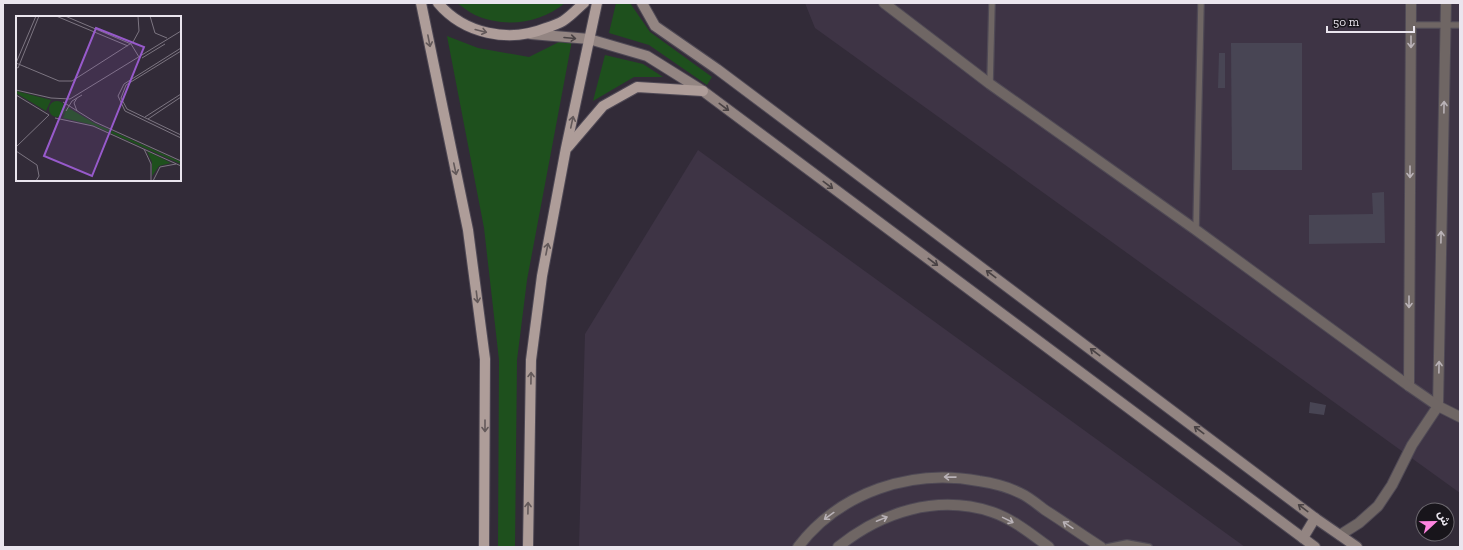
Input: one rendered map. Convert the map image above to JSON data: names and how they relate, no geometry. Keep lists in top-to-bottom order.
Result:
{
  "scale_bar": "50 m",
  "north": "right"
}
